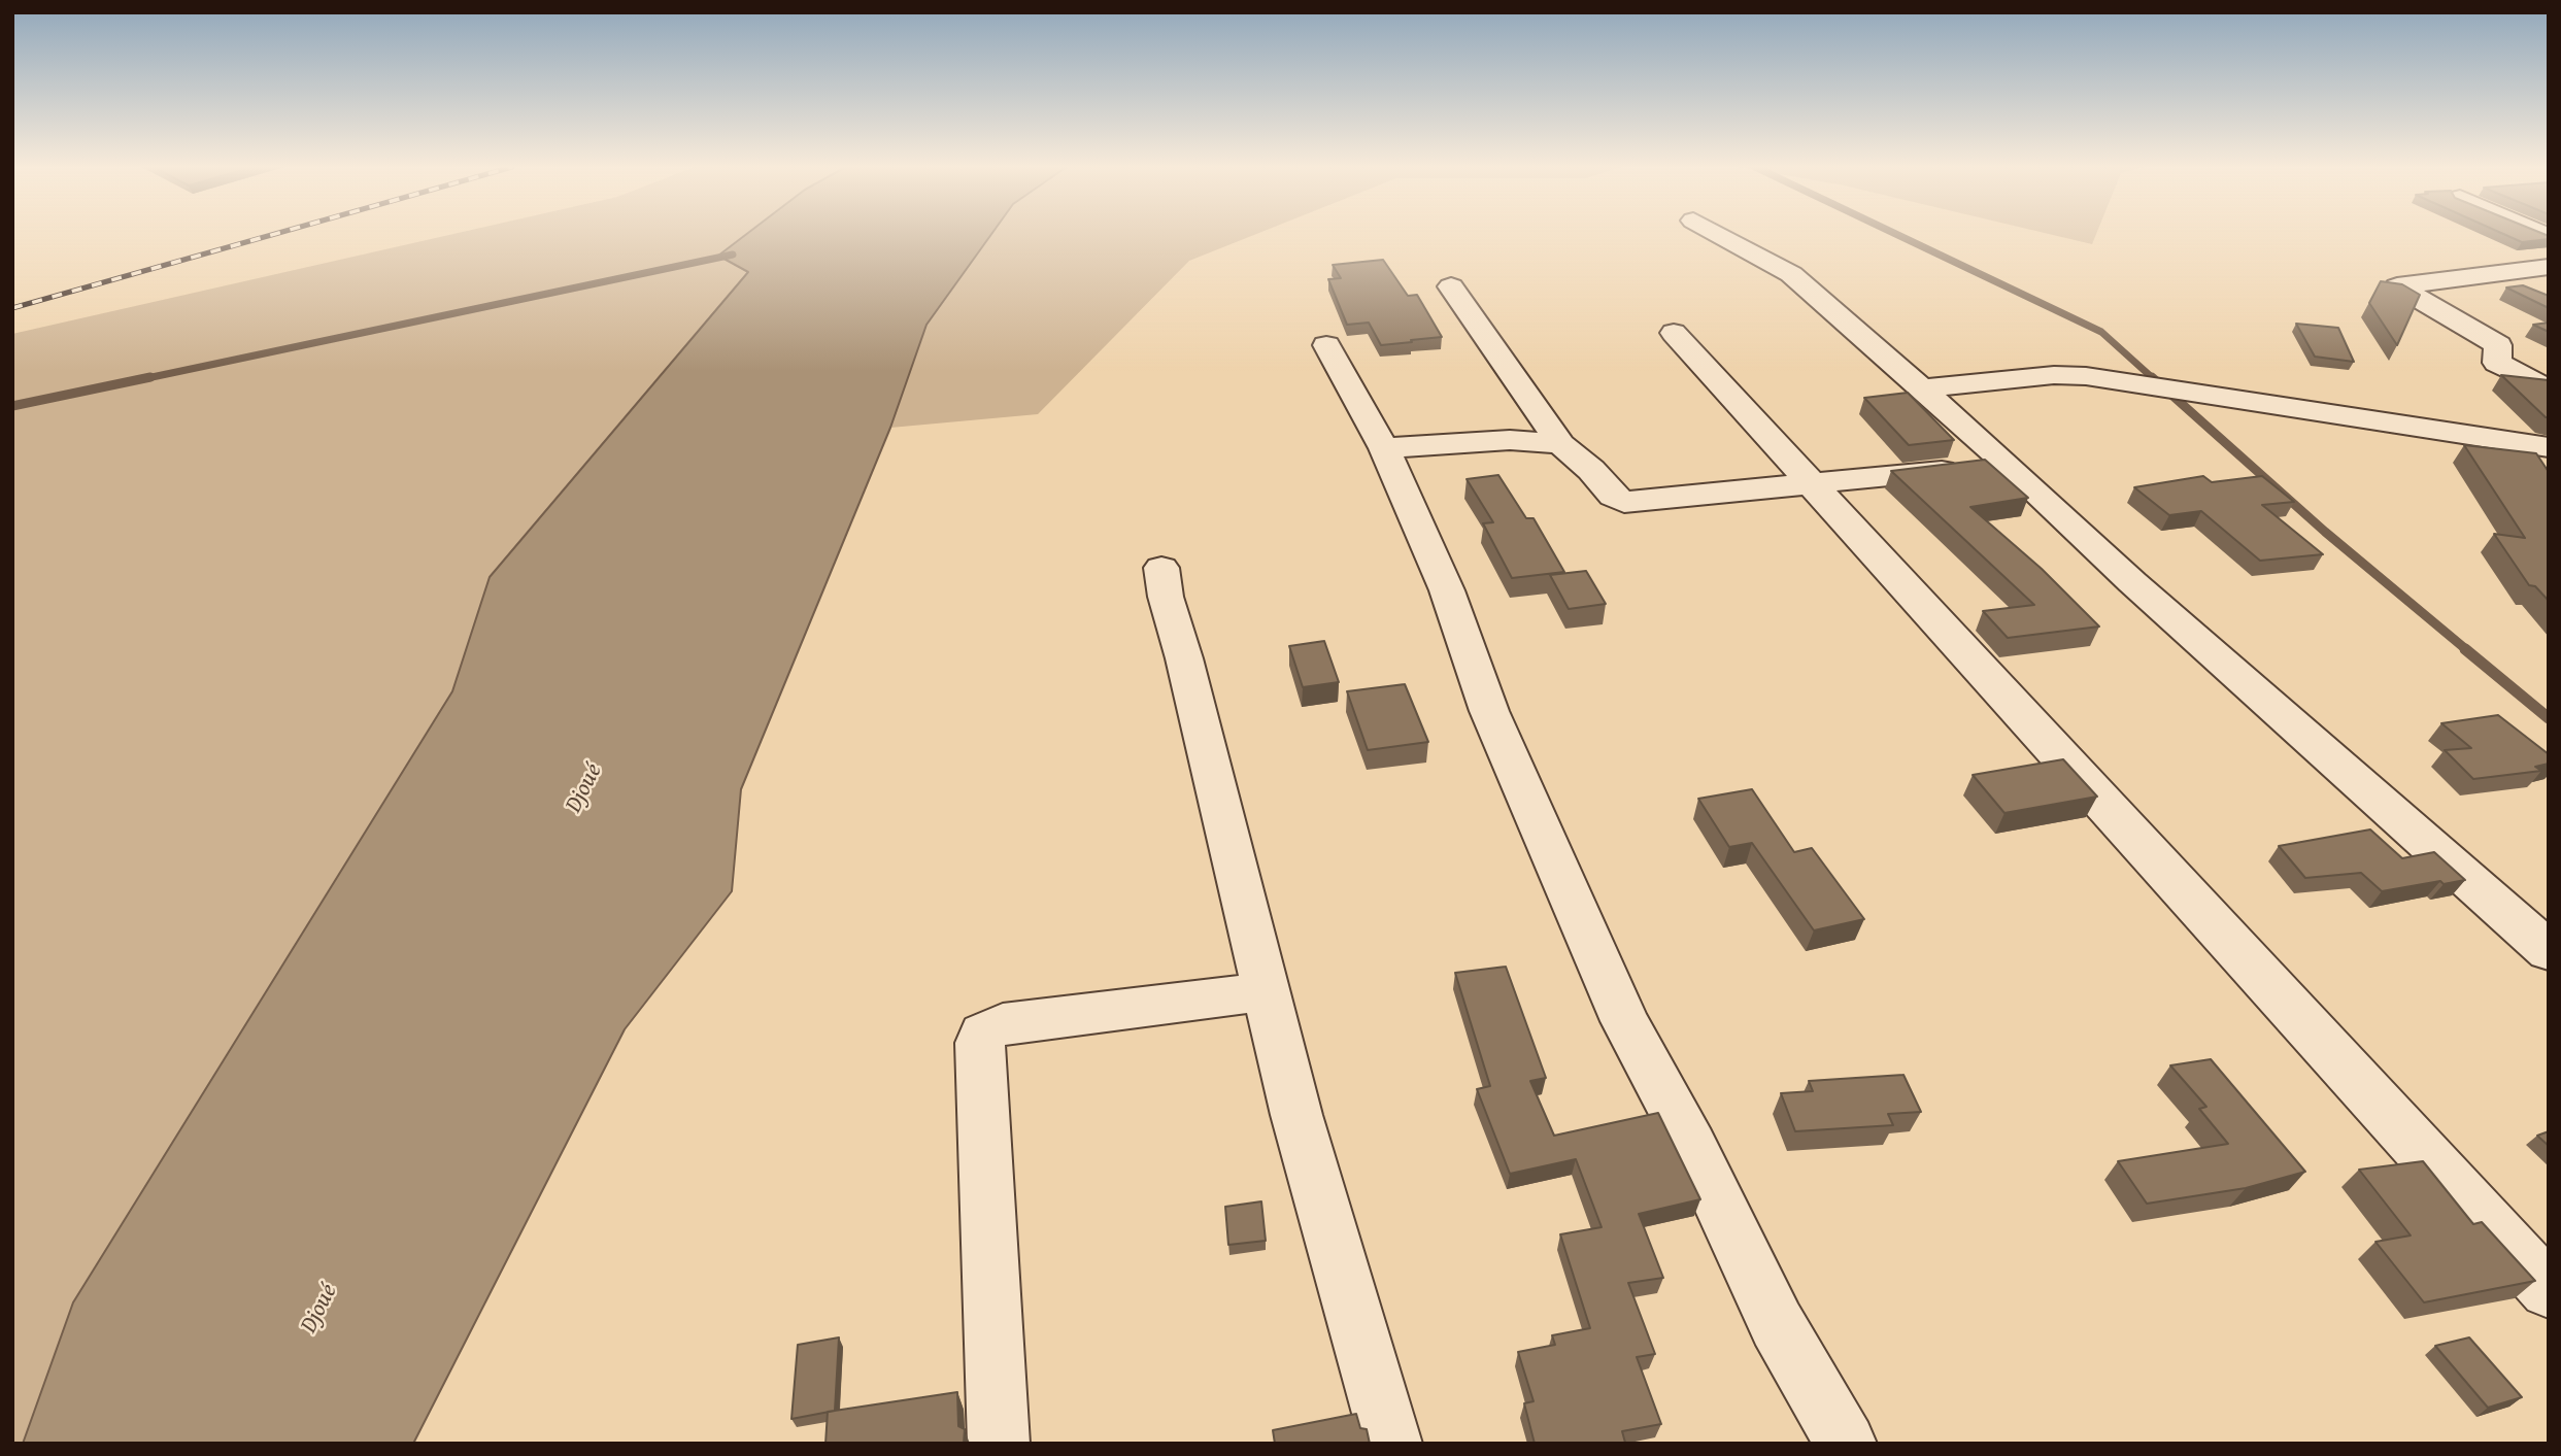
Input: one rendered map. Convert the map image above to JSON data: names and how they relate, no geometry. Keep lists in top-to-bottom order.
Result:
{
  "water": ["Djoué"]
}
